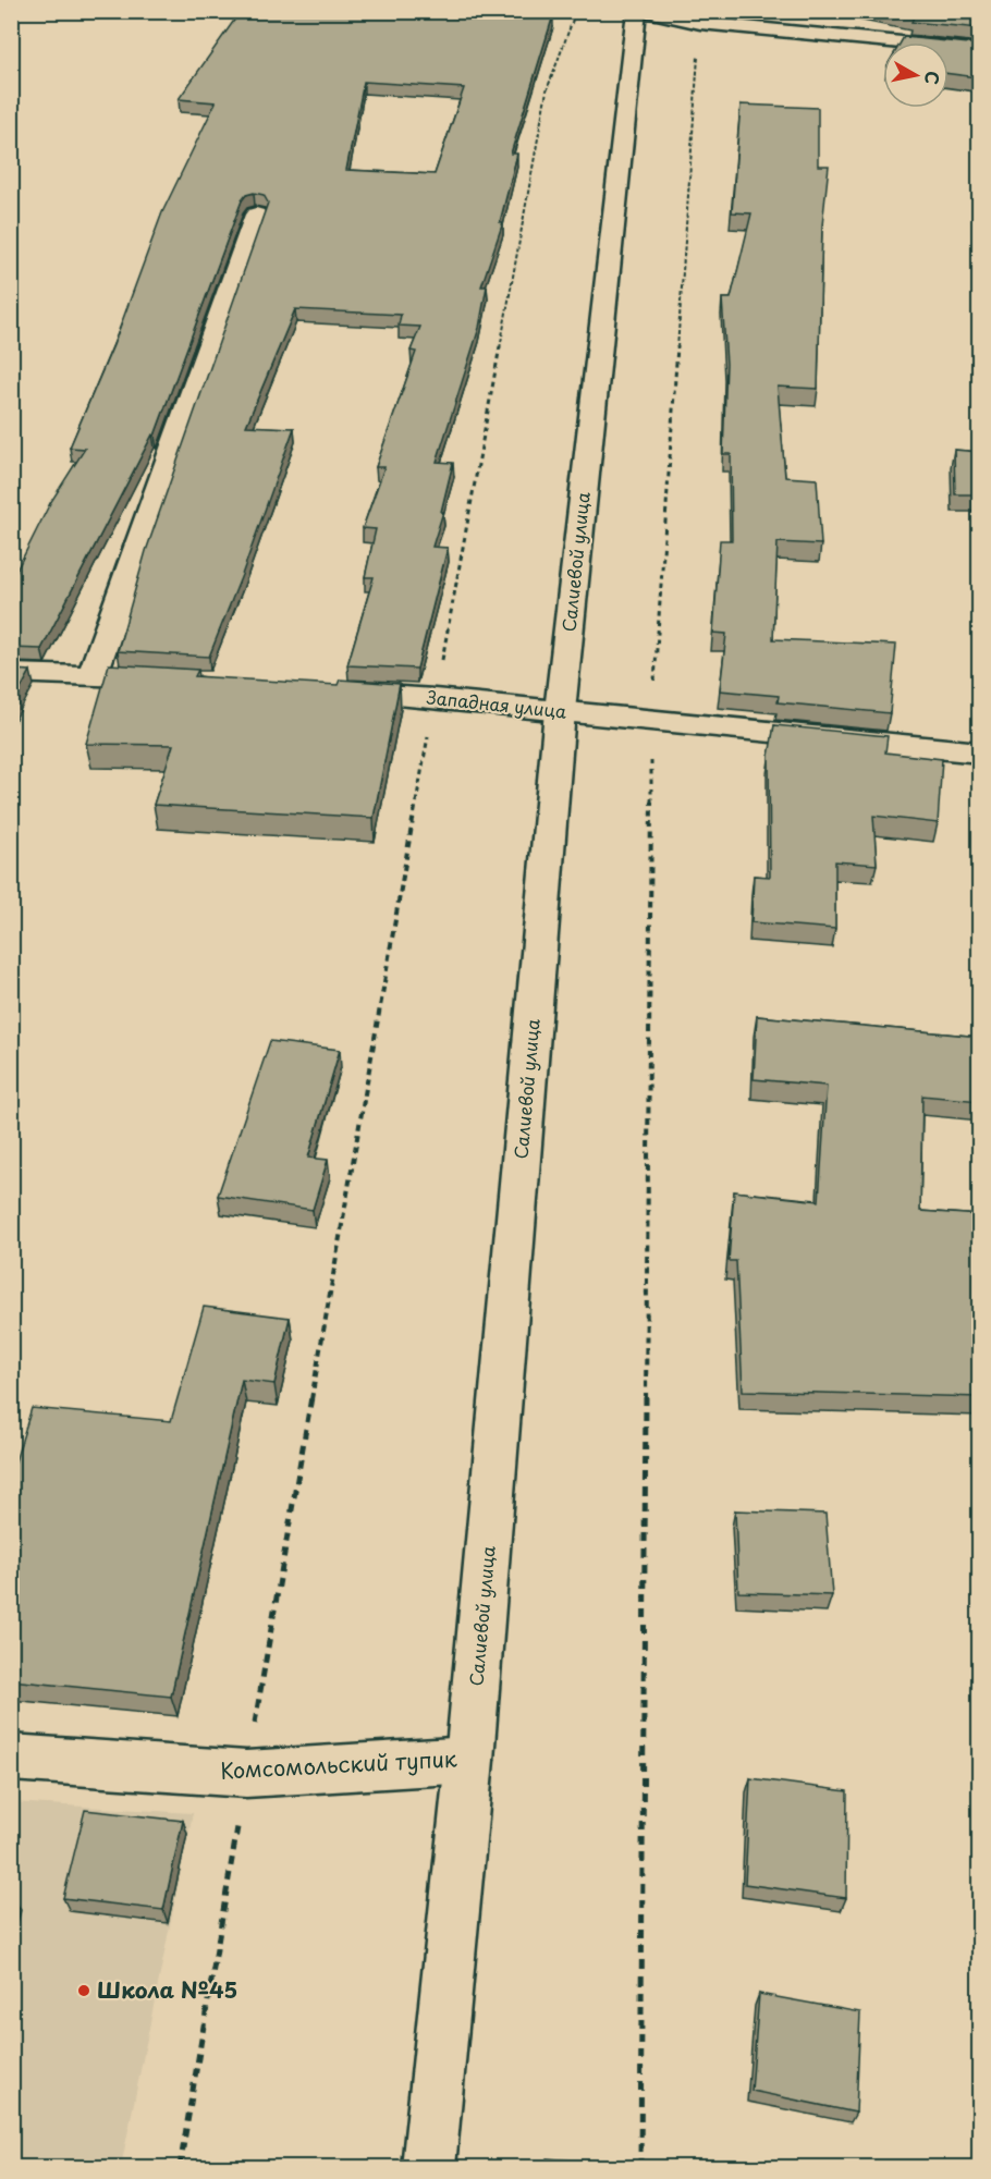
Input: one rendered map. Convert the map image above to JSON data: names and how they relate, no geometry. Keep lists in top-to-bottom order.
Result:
{
  "streets": {
    "main road": ["Салиевой улица", "Западная улица", "Комсомольский тупик"]
  },
  "crossings": [
    ["Салиевой улица", "Западная улица"],
    ["Салиевой улица", "Комсомольский тупик"]
  ],
  "places": ["Школа №45"],
  "north": "right"
}
